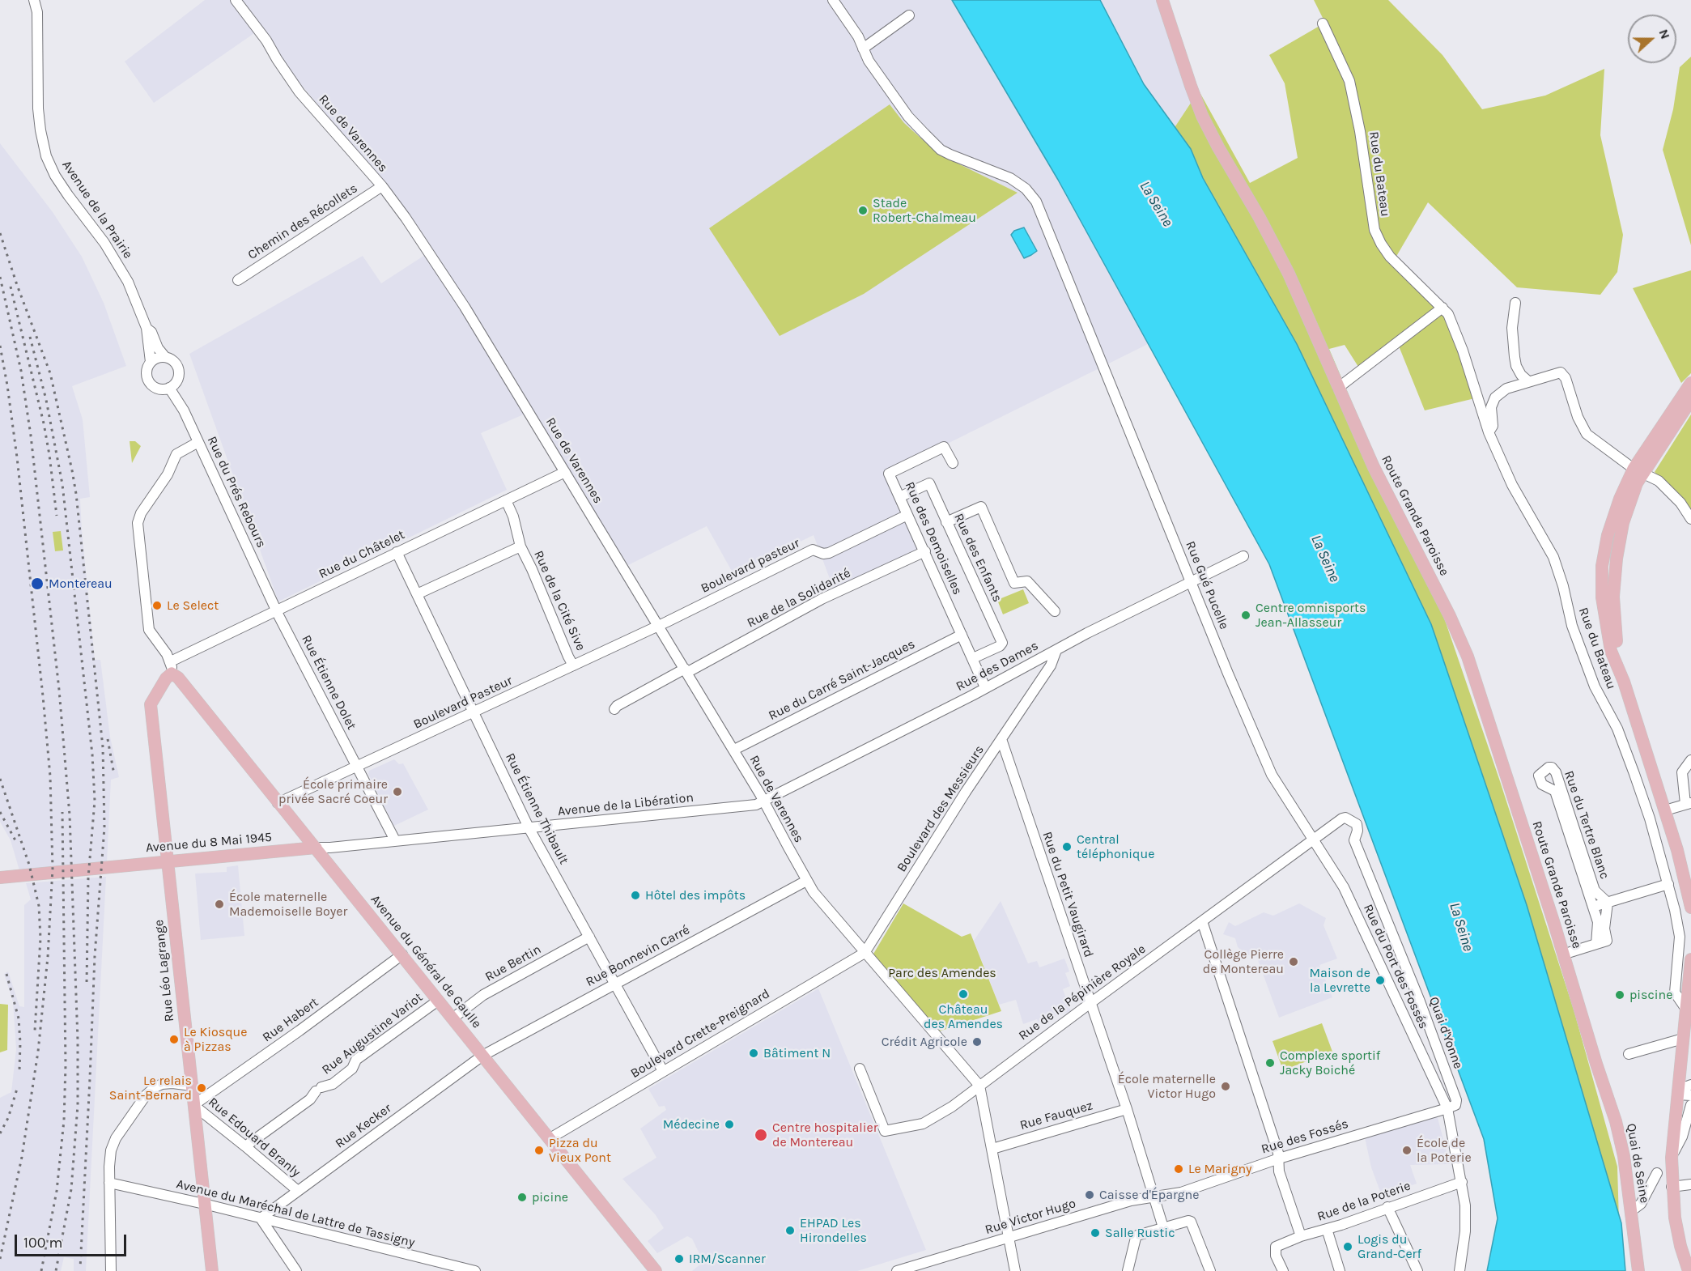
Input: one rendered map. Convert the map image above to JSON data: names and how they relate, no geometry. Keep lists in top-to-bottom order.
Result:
{
  "streets": {
    "main road": [
      "Route Grande Paroisse",
      "Avenue du 8 Mai 1945",
      "Avenue du Général de Gaulle",
      "Rue Léo Lagrange",
      "Quai de Seine"
    ],
    "street": [
      "Rue de Varennes",
      "Rue du Bateau",
      "Avenue de la Prairie",
      "Chemin des Récollets",
      "Rue du Prés Rebours",
      "Rue des Demoiselles",
      "Rue du Châtelet",
      "Rue des Enfants",
      "Boulevard pasteur",
      "Rue Gué Pucelle",
      "Rue de la Solidarité",
      "Rue de la Cité Sive",
      "Rue des Dames",
      "Rue du Carré Saint-Jacques",
      "Rue Étienne Dolet",
      "Boulevard Pasteur",
      "Avenue de la Libération",
      "Rue Étienne Thibault",
      "Boulevard des Messieurs",
      "Rue du Tertre Blanc",
      "Rue du Petit Vaugirard",
      "Rue Bonnevin Carré",
      "Rue Bertin",
      "Rue du Port des Fossés",
      "Rue de la Pépinière Royale",
      "Rue Habert",
      "Quai d'Yonne",
      "Rue Augustine Variot",
      "Boulevard Crette-Preignard",
      "Rue Fauquez",
      "Rue Kecker",
      "Rue des Fossés",
      "Rue Edouard Branly",
      "Rue de la Poterie",
      "Avenue du Maréchal de Lattre de Tassigny",
      "Rue Victor Hugo"
    ]
  },
  "crossings": [
    ["Rue de Varennes", "Chemin des Récollets"],
    ["Rue de Varennes", "Rue du Châtelet"],
    ["Rue de Varennes", "Boulevard pasteur"],
    ["Rue de Varennes", "Rue de la Solidarité"],
    ["Rue de Varennes", "Rue des Dames"],
    ["Rue de Varennes", "Rue du Carré Saint-Jacques"],
    ["Rue de Varennes", "Boulevard Pasteur"],
    ["Rue de Varennes", "Avenue de la Libération"],
    ["Rue de Varennes", "Boulevard des Messieurs"],
    ["Rue de Varennes", "Rue Bonnevin Carré"],
    ["Rue de Varennes", "Rue de la Pépinière Royale"],
    ["Rue de Varennes", "Boulevard Crette-Preignard"],
    ["Avenue de la Prairie", "Rue du Prés Rebours"],
    ["Rue du Prés Rebours", "Rue du Châtelet"],
    ["Rue du Prés Rebours", "Rue Étienne Dolet"],
    ["Route Grande Paroisse", "Quai de Seine"],
    ["Rue des Demoiselles", "Rue des Enfants"],
    ["Rue des Demoiselles", "Boulevard pasteur"],
    ["Rue des Demoiselles", "Rue de la Solidarité"],
    ["Rue des Demoiselles", "Rue des Dames"],
    ["Rue des Demoiselles", "Rue du Carré Saint-Jacques"],
    ["Rue du Châtelet", "Rue de la Cité Sive"],
    ["Rue du Châtelet", "Rue Étienne Dolet"],
    ["Rue du Châtelet", "Rue Étienne Thibault"],
    ["Rue du Châtelet", "Avenue du Général de Gaulle"],
    ["Rue du Châtelet", "Rue Léo Lagrange"],
    ["Boulevard pasteur", "Boulevard Pasteur"],
    ["Rue Gué Pucelle", "Rue des Dames"],
    ["Rue Gué Pucelle", "Rue du Port des Fossés"],
    ["Rue Gué Pucelle", "Rue de la Pépinière Royale"],
    ["Rue de la Cité Sive", "Boulevard Pasteur"],
    ["Rue de la Cité Sive", "Rue Étienne Thibault"],
    ["Rue des Dames", "Avenue de la Libération"],
    ["Rue des Dames", "Boulevard des Messieurs"],
    ["Rue Étienne Dolet", "Boulevard Pasteur"],
    ["Rue Étienne Dolet", "Avenue de la Libération"],
    ["Boulevard Pasteur", "Rue Étienne Thibault"],
    ["Boulevard Pasteur", "Avenue du Général de Gaulle"],
    ["Avenue de la Libération", "Rue Étienne Thibault"],
    ["Avenue de la Libération", "Avenue du 8 Mai 1945"],
    ["Avenue de la Libération", "Avenue du Général de Gaulle"],
    ["Rue Étienne Thibault", "Rue Bonnevin Carré"],
    ["Rue Étienne Thibault", "Rue Bertin"],
    ["Rue Étienne Thibault", "Boulevard Crette-Preignard"],
    ["Boulevard des Messieurs", "Rue du Petit Vaugirard"],
    ["Boulevard des Messieurs", "Boulevard Crette-Preignard"],
    ["Avenue du 8 Mai 1945", "Avenue du Général de Gaulle"],
    ["Avenue du 8 Mai 1945", "Rue Léo Lagrange"],
    ["Rue du Petit Vaugirard", "Rue de la Pépinière Royale"],
    ["Rue du Petit Vaugirard", "Rue Fauquez"],
    ["Rue du Petit Vaugirard", "Rue Victor Hugo"],
    ["Rue Bonnevin Carré", "Avenue du Général de Gaulle"],
    ["Rue Bonnevin Carré", "Rue Kecker"],
    ["Avenue du Général de Gaulle", "Rue Bertin"],
    ["Avenue du Général de Gaulle", "Rue Léo Lagrange"],
    ["Avenue du Général de Gaulle", "Rue Habert"],
    ["Avenue du Général de Gaulle", "Rue Augustine Variot"],
    ["Avenue du Général de Gaulle", "Boulevard Crette-Preignard"],
    ["Avenue du Général de Gaulle", "Rue Kecker"],
    ["Rue du Port des Fossés", "Rue de la Pépinière Royale"],
    ["Rue du Port des Fossés", "Quai d'Yonne"],
    ["Rue du Port des Fossés", "Rue des Fossés"],
    ["Rue Léo Lagrange", "Rue Habert"],
    ["Rue Léo Lagrange", "Rue Edouard Branly"],
    ["Rue Léo Lagrange", "Avenue du Maréchal de Lattre de Tassigny"],
    ["Rue de la Pépinière Royale", "Quai d'Yonne"],
    ["Rue Habert", "Rue Edouard Branly"],
    ["Quai d'Yonne", "Rue des Fossés"],
    ["Quai d'Yonne", "Rue de la Poterie"],
    ["Rue Augustine Variot", "Rue Edouard Branly"],
    ["Rue Kecker", "Rue Edouard Branly"],
    ["Rue Kecker", "Avenue du Maréchal de Lattre de Tassigny"],
    ["Rue des Fossés", "Rue Victor Hugo"]
  ],
  "water": ["La Seine"],
  "parks": ["Parc des Amendes"],
  "places": [
    "Stade Robert-Chalmeau",
    "Montereau",
    "Le Select",
    "Centre omnisports Jean-Allasseur",
    "École primaire privée Sacré Coeur",
    "Central téléphonique",
    "Hôtel des impôts",
    "École maternelle Mademoiselle Boyer",
    "Collège Pierre de Montereau",
    "Maison de la Levrette",
    "Château des Amendes",
    "piscine",
    "Le Kiosque à Pizzas",
    "Crédit Agricole",
    "Bâtiment N",
    "Complexe sportif Jacky Boiché",
    "École maternelle Victor Hugo",
    "Le relais Saint-Bernard",
    "Médecine",
    "Centre hospitalier de Montereau",
    "Pizza du Vieux Pont",
    "École de la Poterie",
    "Le Marigny",
    "Caisse d'Épargne",
    "picine",
    "EHPAD Les Hirondelles",
    "Salle Rustic",
    "Logis du Grand-Cerf",
    "IRM/Scanner"
  ],
  "scale_bar": "100 m",
  "north": "right"
}
